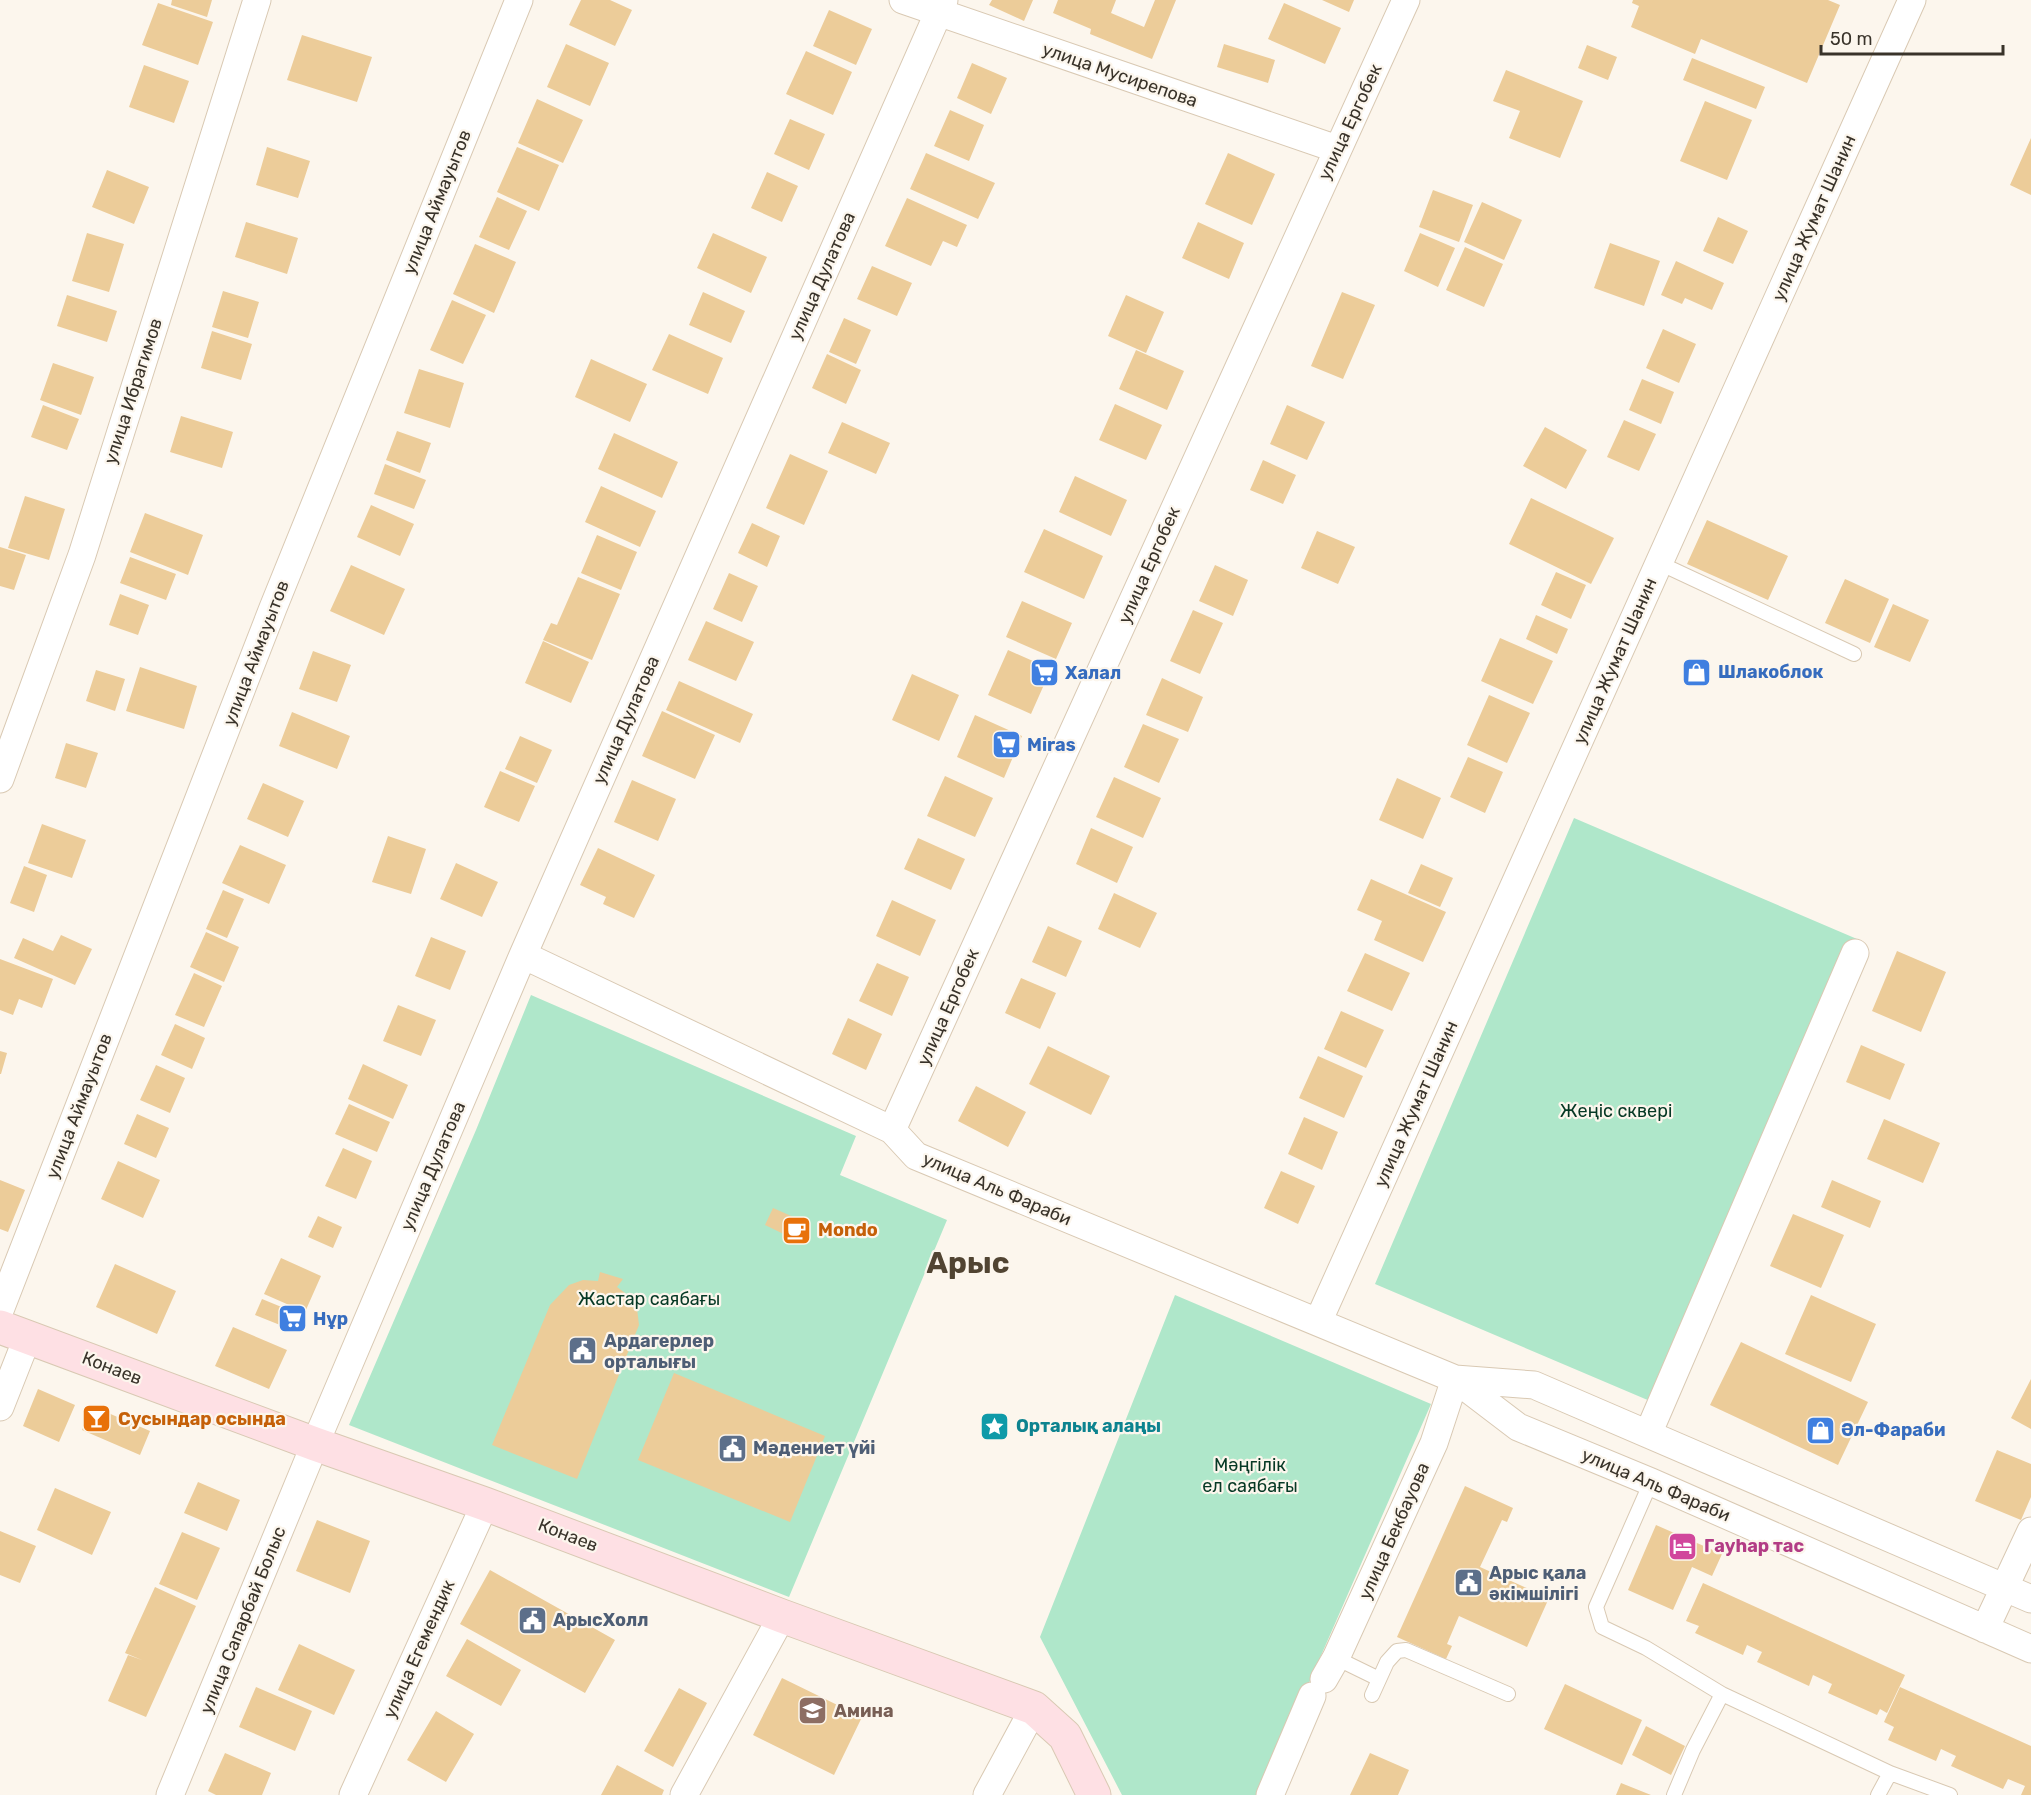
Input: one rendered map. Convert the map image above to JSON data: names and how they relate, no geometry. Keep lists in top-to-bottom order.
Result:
{
  "streets": {
    "main road": ["Конаев"],
    "street": [
      "улица Мусирепова",
      "улица Ергобек",
      "улица Аймауытов",
      "улица Жумат Шанин",
      "улица Дулатова",
      "улица Ибрагимов",
      "улица Аль Фараби",
      "улица Бекбауова",
      "улица Cапарбай Болыс",
      "улица Егемендик"
    ]
  },
  "crossings": [
    ["улица Мусирепова", "улица Ергобек"],
    ["улица Мусирепова", "улица Дулатова"],
    ["улица Ергобек", "улица Аль Фараби"],
    ["улица Жумат Шанин", "улица Аль Фараби"],
    ["улица Дулатова", "улица Аль Фараби"],
    ["улица Дулатова", "Конаев"],
    ["улица Дулатова", "улица Cапарбай Болыс"],
    ["улица Аль Фараби", "улица Бекбауова"],
    ["Конаев", "улица Cапарбай Болыс"],
    ["Конаев", "улица Егемендик"]
  ],
  "districts": ["Арыс"],
  "parks": ["Жеңіс сквері", "Жастар саябағы", "Мәңгілік ел саябағы"],
  "places": {
    "shop": ["Шлакоблок", "Әл-Фараби"],
    "supermarket": ["Халал", "Miras", "Нұр"],
    "cafe": ["Mondo"],
    "public building": [
      "Ардагерлер орталығы",
      "Mәдениет үйі",
      "Арыс қала әкімшілігі",
      "АрысХолл"
    ],
    "bar": ["Сусындар осында"],
    "place": ["Орталық алаңы"],
    "hotel": ["Гауһар тас"],
    "school or university": ["Амина"]
  },
  "scale_bar": "50 m"
}
